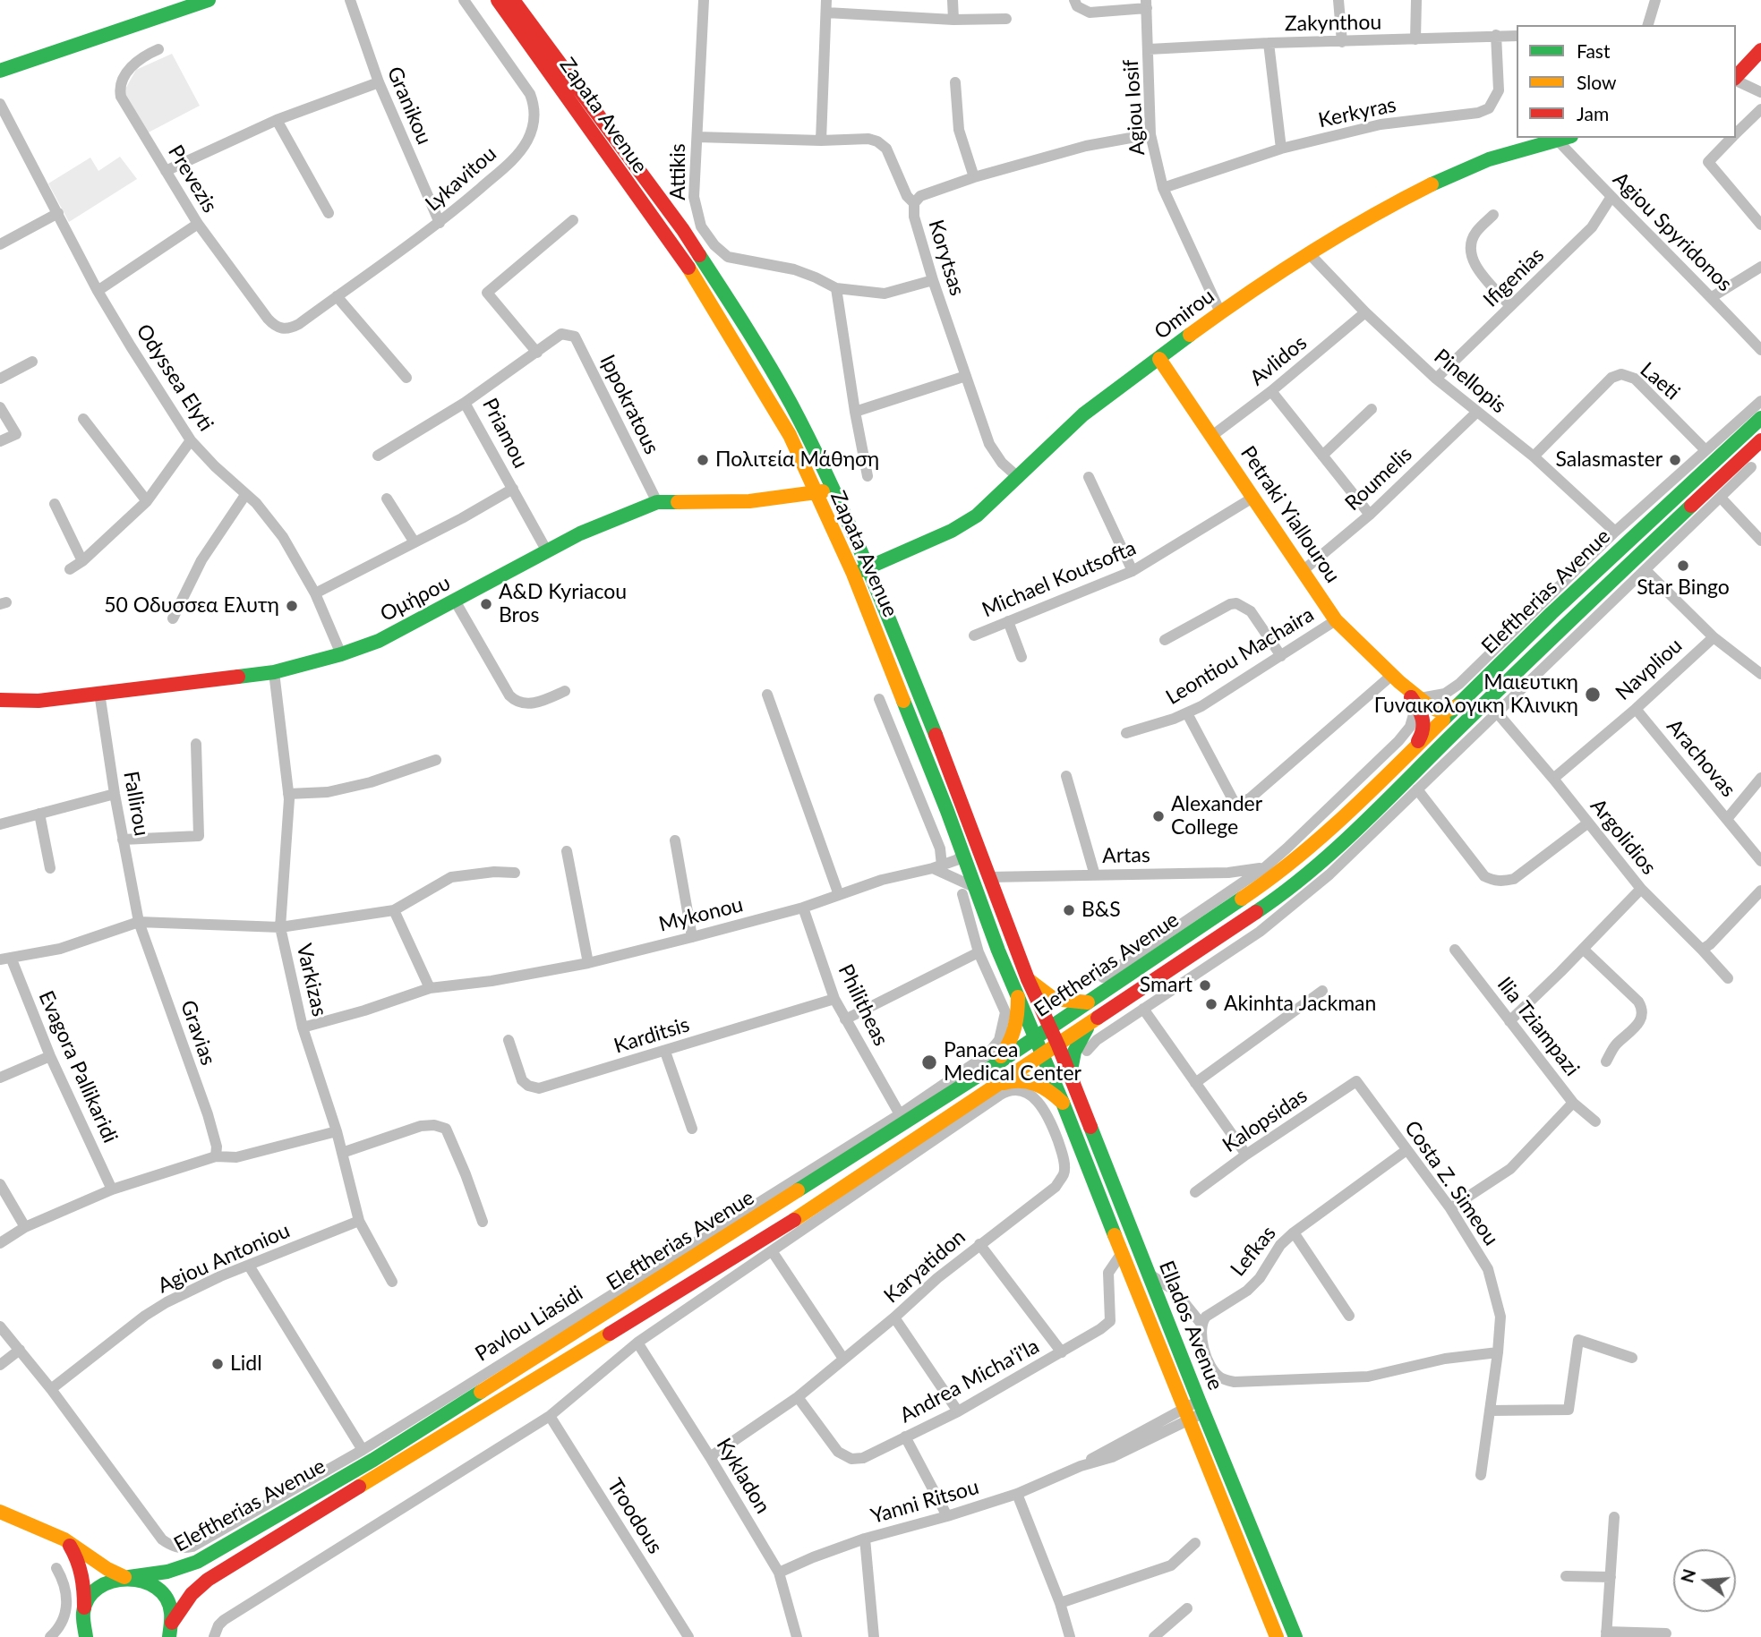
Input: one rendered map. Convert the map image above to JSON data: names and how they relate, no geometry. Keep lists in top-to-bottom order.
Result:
{
  "streets": {
    "main road": [
      "Zapata Avenue",
      "Omirou",
      "Petraki Yiallourou",
      "Eleftherias Avenue",
      "Ομήρου",
      "Ellados Avenue"
    ],
    "street": [
      "Zakynthou",
      "Granikou",
      "Agiou Iosif",
      "Kerkyras",
      "Attikis",
      "Prevezis",
      "Lykavitou",
      "Agiou Spyridonos",
      "Korytsas",
      "Ifigenias",
      "Avlidos",
      "Odyssea Elyti",
      "Pinellopis",
      "Laeti",
      "Ippokratous",
      "Priamou",
      "Roumelis",
      "Michael Koutsofta",
      "Leontiou Machaira",
      "Navpliou",
      "Arachovas",
      "Fallirou",
      "Argolidios",
      "Artas",
      "Mykonou",
      "Varkizas",
      "Philitheas",
      "Ilia Tziampazi",
      "Gravias",
      "Karditsis",
      "Evagora Pallikaridi",
      "Kalopsidas",
      "Costa Z. Simeou",
      "Lefkas",
      "Agiou Antoniou",
      "Karyatidon",
      "Pavlou Liasidi",
      "Andrea Micha'i'la",
      "Kykladon",
      "Yanni Ritsou",
      "Troodous"
    ]
  },
  "crossings": [
    ["Zakynthou", "Agiou Iosif"],
    ["Zakynthou", "Kerkyras"],
    ["Granikou", "Lykavitou"],
    ["Agiou Iosif", "Kerkyras"],
    ["Agiou Iosif", "Korytsas"],
    ["Agiou Iosif", "Omirou"],
    ["Zapata Avenue", "Omirou"],
    ["Zapata Avenue", "Eleftherias Avenue"],
    ["Zapata Avenue", "Ομήρου"],
    ["Zapata Avenue", "Artas"],
    ["Zapata Avenue", "Mykonou"],
    ["Zapata Avenue", "Pavlou Liasidi"],
    ["Zapata Avenue", "Ellados Avenue"],
    ["Attikis", "Korytsas"],
    ["Prevezis", "Lykavitou"],
    ["Agiou Spyridonos", "Ifigenias"],
    ["Agiou Spyridonos", "Omirou"],
    ["Korytsas", "Omirou"],
    ["Ifigenias", "Pinellopis"],
    ["Omirou", "Pinellopis"],
    ["Omirou", "Petraki Yiallourou"],
    ["Avlidos", "Pinellopis"],
    ["Avlidos", "Petraki Yiallourou"],
    ["Odyssea Elyti", "Ομήρου"],
    ["Pinellopis", "Laeti"],
    ["Pinellopis", "Roumelis"],
    ["Ippokratous", "Priamou"],
    ["Ippokratous", "Ομήρου"],
    ["Priamou", "Ομήρου"],
    ["Roumelis", "Petraki Yiallourou"],
    ["Petraki Yiallourou", "Michael Koutsofta"],
    ["Petraki Yiallourou", "Eleftherias Avenue"],
    ["Petraki Yiallourou", "Leontiou Machaira"],
    ["Eleftherias Avenue", "Karyatidon"],
    ["Eleftherias Avenue", "Ellados Avenue"],
    ["Ομήρου", "Fallirou"],
    ["Ομήρου", "Varkizas"],
    ["Navpliou", "Arachovas"],
    ["Navpliou", "Argolidios"],
    ["Fallirou", "Gravias"],
    ["Mykonou", "Varkizas"],
    ["Mykonou", "Philitheas"],
    ["Varkizas", "Agiou Antoniou"],
    ["Philitheas", "Karditsis"],
    ["Philitheas", "Pavlou Liasidi"],
    ["Kalopsidas", "Costa Z. Simeou"],
    ["Costa Z. Simeou", "Lefkas"],
    ["Agiou Antoniou", "Pavlou Liasidi"],
    ["Karyatidon", "Andrea Micha'i'la"],
    ["Karyatidon", "Kykladon"],
    ["Ellados Avenue", "Andrea Micha'i'la"],
    ["Ellados Avenue", "Yanni Ritsou"],
    ["Kykladon", "Yanni Ritsou"]
  ],
  "places": [
    "Πολιτεία Μάθηση",
    "Salasmaster",
    "Star Bingo",
    "A&D Kyriacou Bros",
    "50 Οδυσσεα Ελυτη",
    "Μαιευτικη Γυναικολογικη Κλινικη",
    "Alexander College",
    "B&S",
    "Smart",
    "Αkinhta Jackman",
    "Panacea Medical Center",
    "Lidl"
  ],
  "legend": ["Fast", "Slow", "Jam"],
  "north": "left"
}
